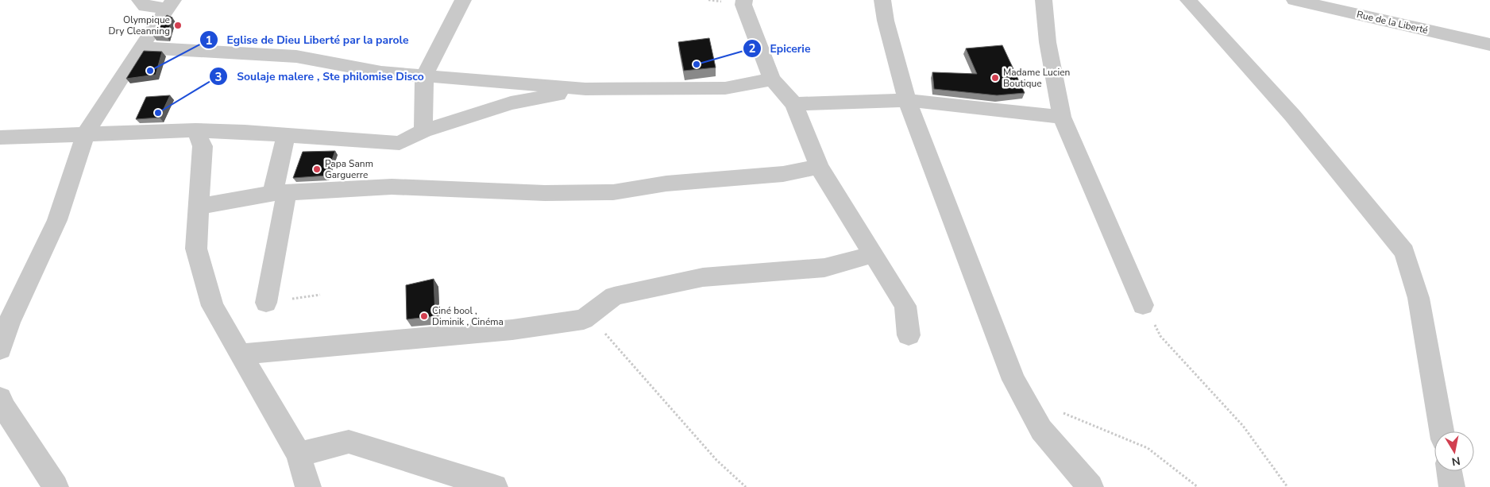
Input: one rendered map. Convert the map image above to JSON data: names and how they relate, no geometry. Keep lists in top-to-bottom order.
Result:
{
  "streets": {
    "street": ["Rue de la Liberté"]
  },
  "places": [
    "Olympique Dry Cleanning",
    "Epicerie",
    "Eglise de Dieu Liberté par la parole",
    "Madame Lucien Boutique",
    "Soulaje malere , Ste philomise Disco",
    "Papa Sanm Garguerre",
    "Ciné bool , Diminik , Cinéma"
  ],
  "north": "bottom"
}
